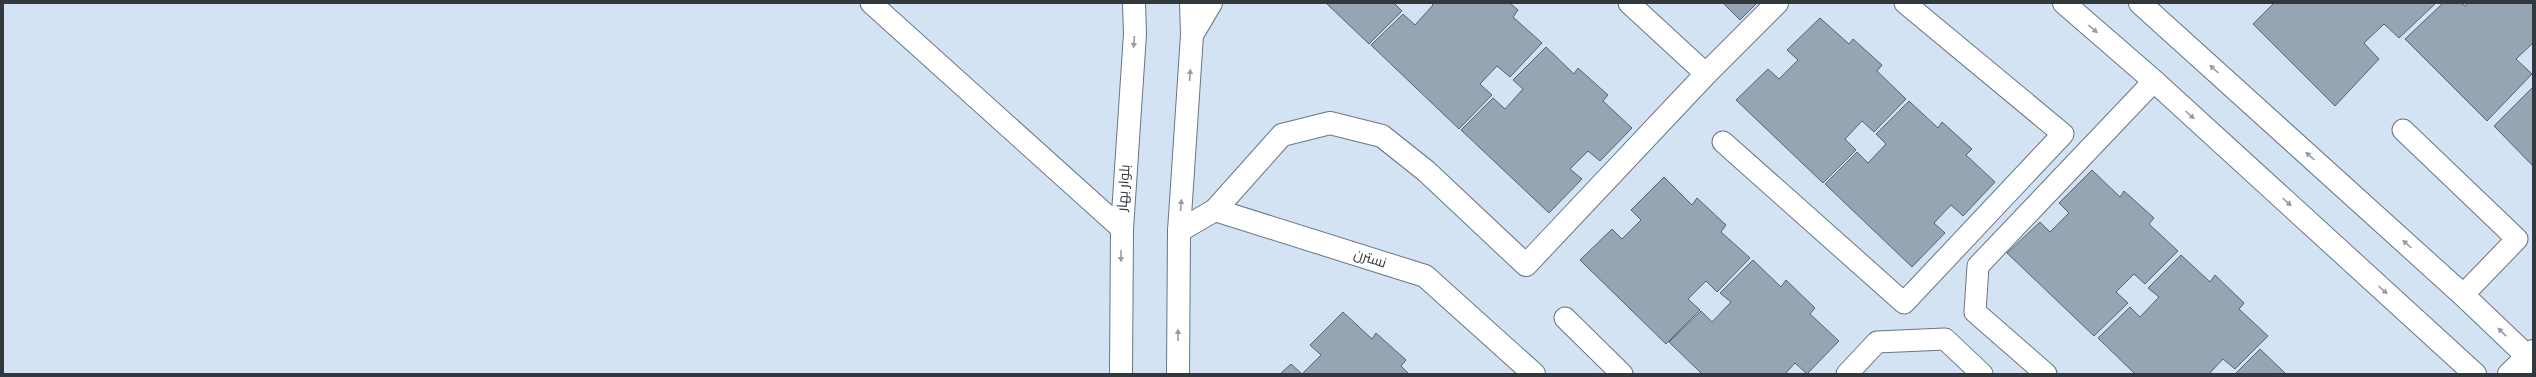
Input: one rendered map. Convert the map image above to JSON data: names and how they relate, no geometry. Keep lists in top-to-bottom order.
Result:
{
  "streets": {
    "street": ["بلوار بهار", "نسترن"]
  }
}
